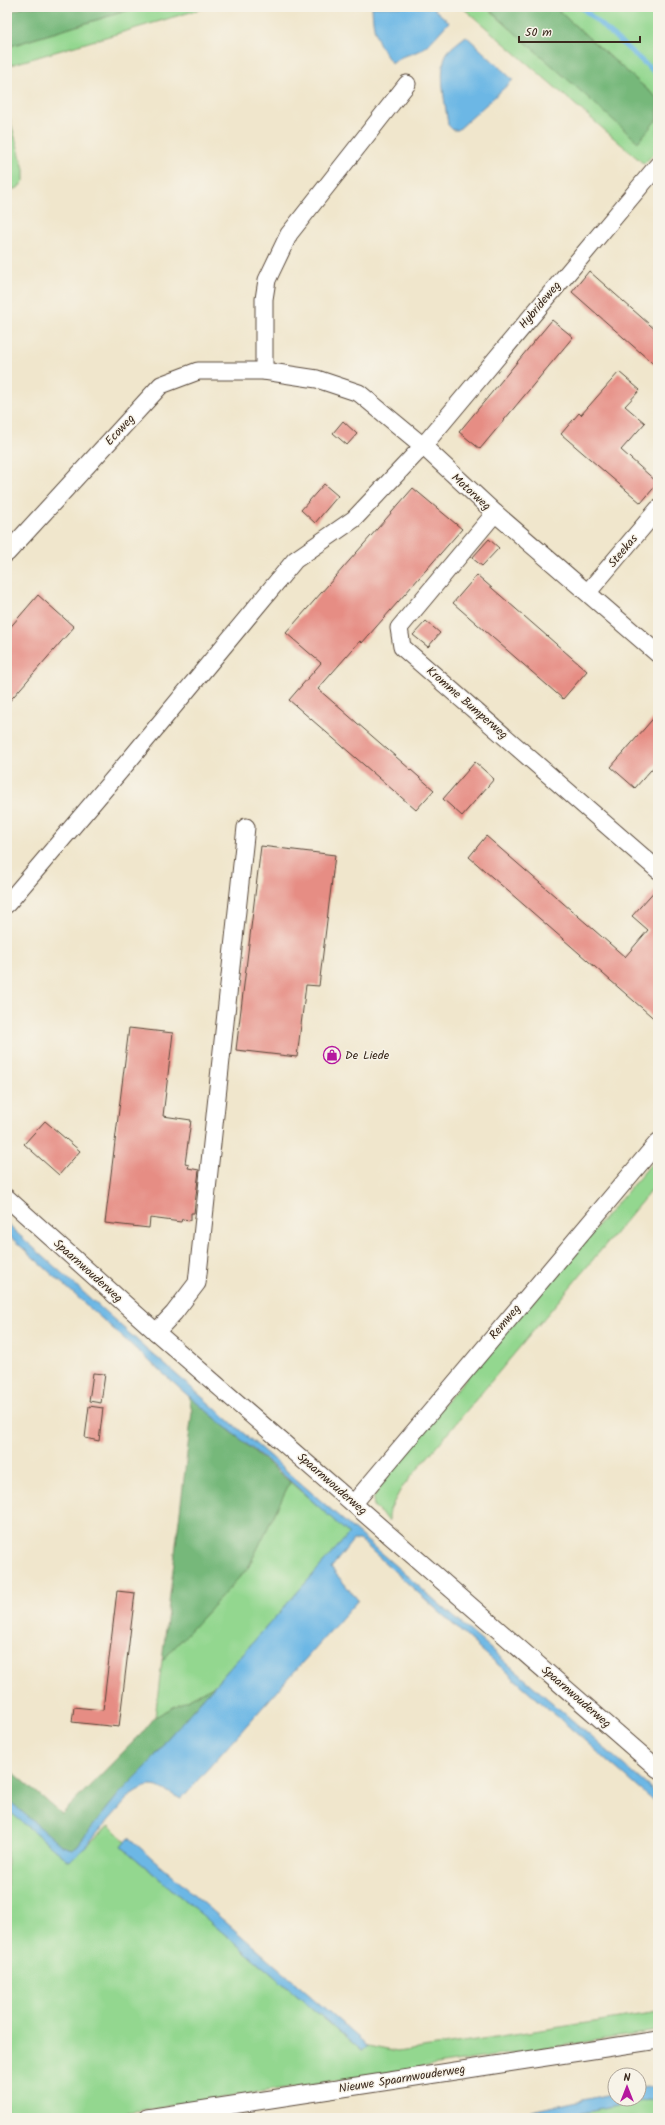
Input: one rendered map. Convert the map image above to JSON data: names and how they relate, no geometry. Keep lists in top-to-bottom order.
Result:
{
  "streets": {
    "street": [
      "Hybrideweg",
      "Ecoweg",
      "Motorweg",
      "Steekas",
      "Kromme Bumperweg",
      "Spaarnwouderweg",
      "Remweg",
      "Nieuwe Spaarnwouderweg"
    ]
  },
  "crossings": [
    ["Hybrideweg", "Motorweg"],
    ["Ecoweg", "Motorweg"],
    ["Motorweg", "Steekas"],
    ["Motorweg", "Kromme Bumperweg"],
    ["Spaarnwouderweg", "Remweg"]
  ],
  "places": {
    "shop": ["De Liede"]
  },
  "scale_bar": "50 m",
  "north": "top"
}
